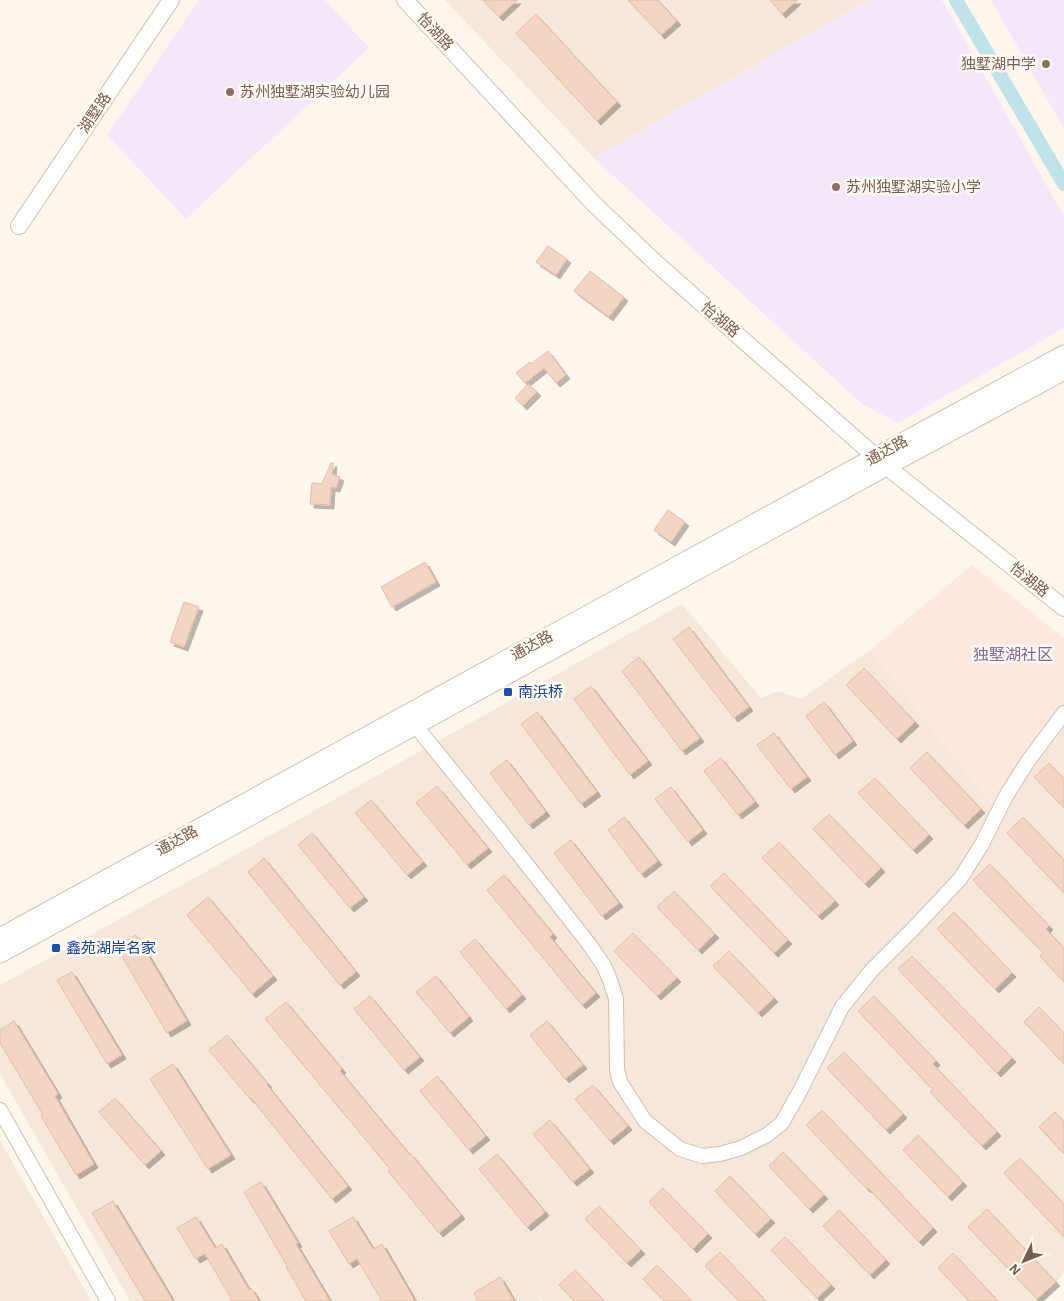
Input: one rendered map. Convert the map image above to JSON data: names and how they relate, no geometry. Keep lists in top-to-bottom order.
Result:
{
  "streets": {
    "main road": ["通达路"],
    "street": ["怡湖路", "湖墅路"]
  },
  "crossings": [
    ["怡湖路", "通达路"]
  ],
  "districts": ["独墅湖社区"],
  "places": {
    "other": ["独墅湖中学", "苏州独墅湖实验幼儿园", "苏州独墅湖实验小学"],
    "transit": ["南浜桥", "鑫苑湖岸名家"]
  },
  "north": "bottom left"
}
